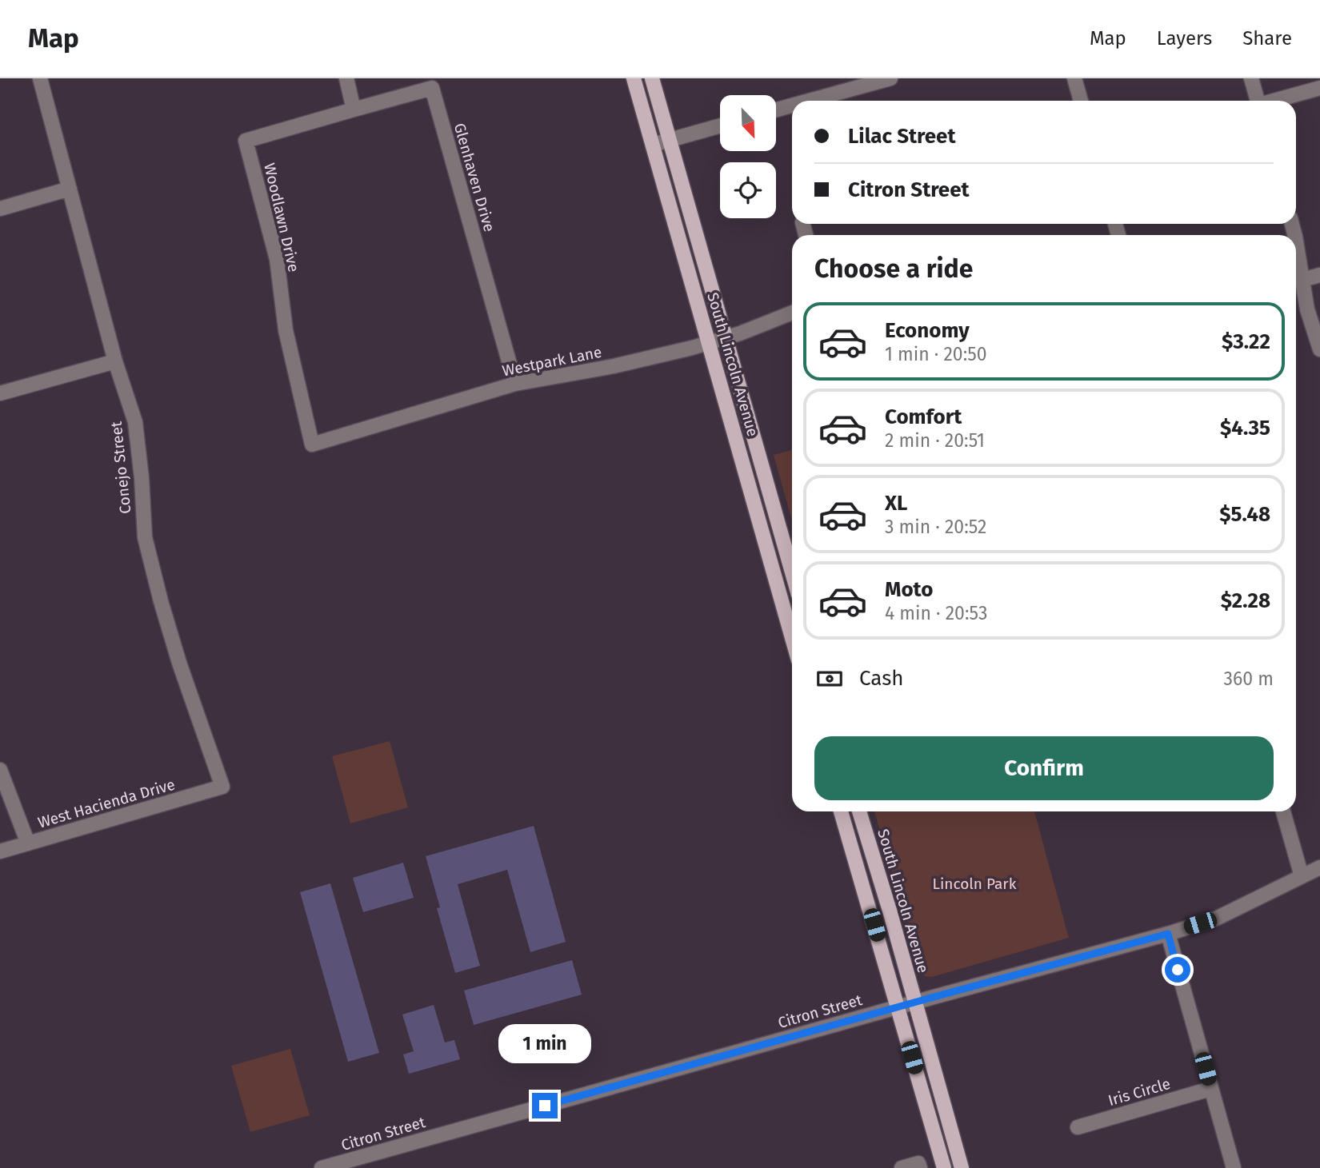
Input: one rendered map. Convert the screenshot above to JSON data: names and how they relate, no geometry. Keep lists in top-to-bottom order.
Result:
{
  "streets": {
    "main road": ["South Lincoln Avenue"],
    "street": [
      "Glenhaven Drive",
      "Woodlawn Drive",
      "Westpark Lane",
      "Conejo Street",
      "West Hacienda Drive",
      "Citron Street",
      "Iris Circle"
    ]
  },
  "crossings": [
    ["Glenhaven Drive", "Woodlawn Drive"],
    ["Glenhaven Drive", "Westpark Lane"],
    ["Woodlawn Drive", "Westpark Lane"],
    ["Westpark Lane", "South Lincoln Avenue"],
    ["South Lincoln Avenue", "Citron Street"],
    ["Conejo Street", "West Hacienda Drive"]
  ],
  "parks": ["Lincoln Park"],
  "north": "bottom right",
  "page": {
    "header": "Map",
    "nav": ["Map", "Layers", "Share"],
    "banner": ["Lilac Street", "Citron Street"],
    "heading": "Choose a ride",
    "list": [
      {
        "name": "Economy",
        "note": "1 min · 20:50",
        "value": "$3.22"
      },
      {
        "name": "Comfort",
        "note": "2 min · 20:51",
        "value": "$4.35"
      },
      {
        "name": "XL",
        "note": "3 min · 20:52",
        "value": "$5.48"
      },
      {
        "name": "Moto",
        "note": "4 min · 20:53",
        "value": "$2.28"
      }
    ],
    "pay": ["Cash", "360 m"],
    "buttons": "Confirm",
    "bubble": "1 min"
  }
}
